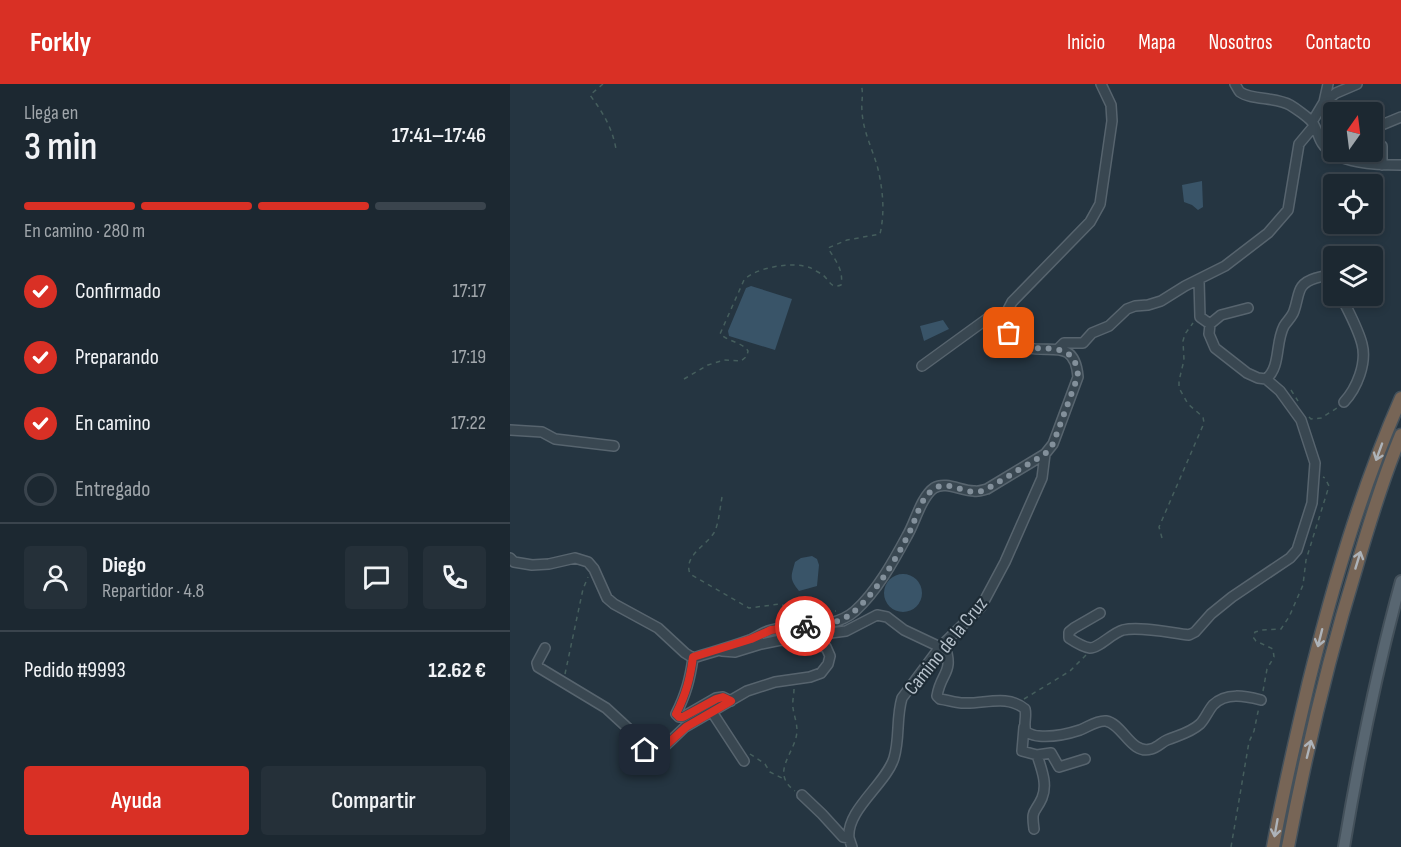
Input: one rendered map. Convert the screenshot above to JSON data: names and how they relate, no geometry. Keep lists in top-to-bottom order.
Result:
{
  "streets": {
    "street": ["Camino de la Cruz"]
  },
  "north": "top",
  "page": {
    "header": "Forkly",
    "nav": [
      "Inicio",
      "Mapa",
      "Nosotros",
      "Contacto"
    ],
    "heading": ["3 min", "Llega en", "17:41–17:46"],
    "panel": [
      "Diego",
      "Repartidor · 4.8",
      "Pedido #9993",
      "12.62 €"
    ],
    "bar": "En camino · 280 m",
    "list": [
      ["Confirmado", "17:17"],
      ["Preparando", "17:19"],
      ["En camino", "17:22"],
      "Entregado"
    ],
    "buttons": ["Ayuda", "Compartir"]
  }
}
